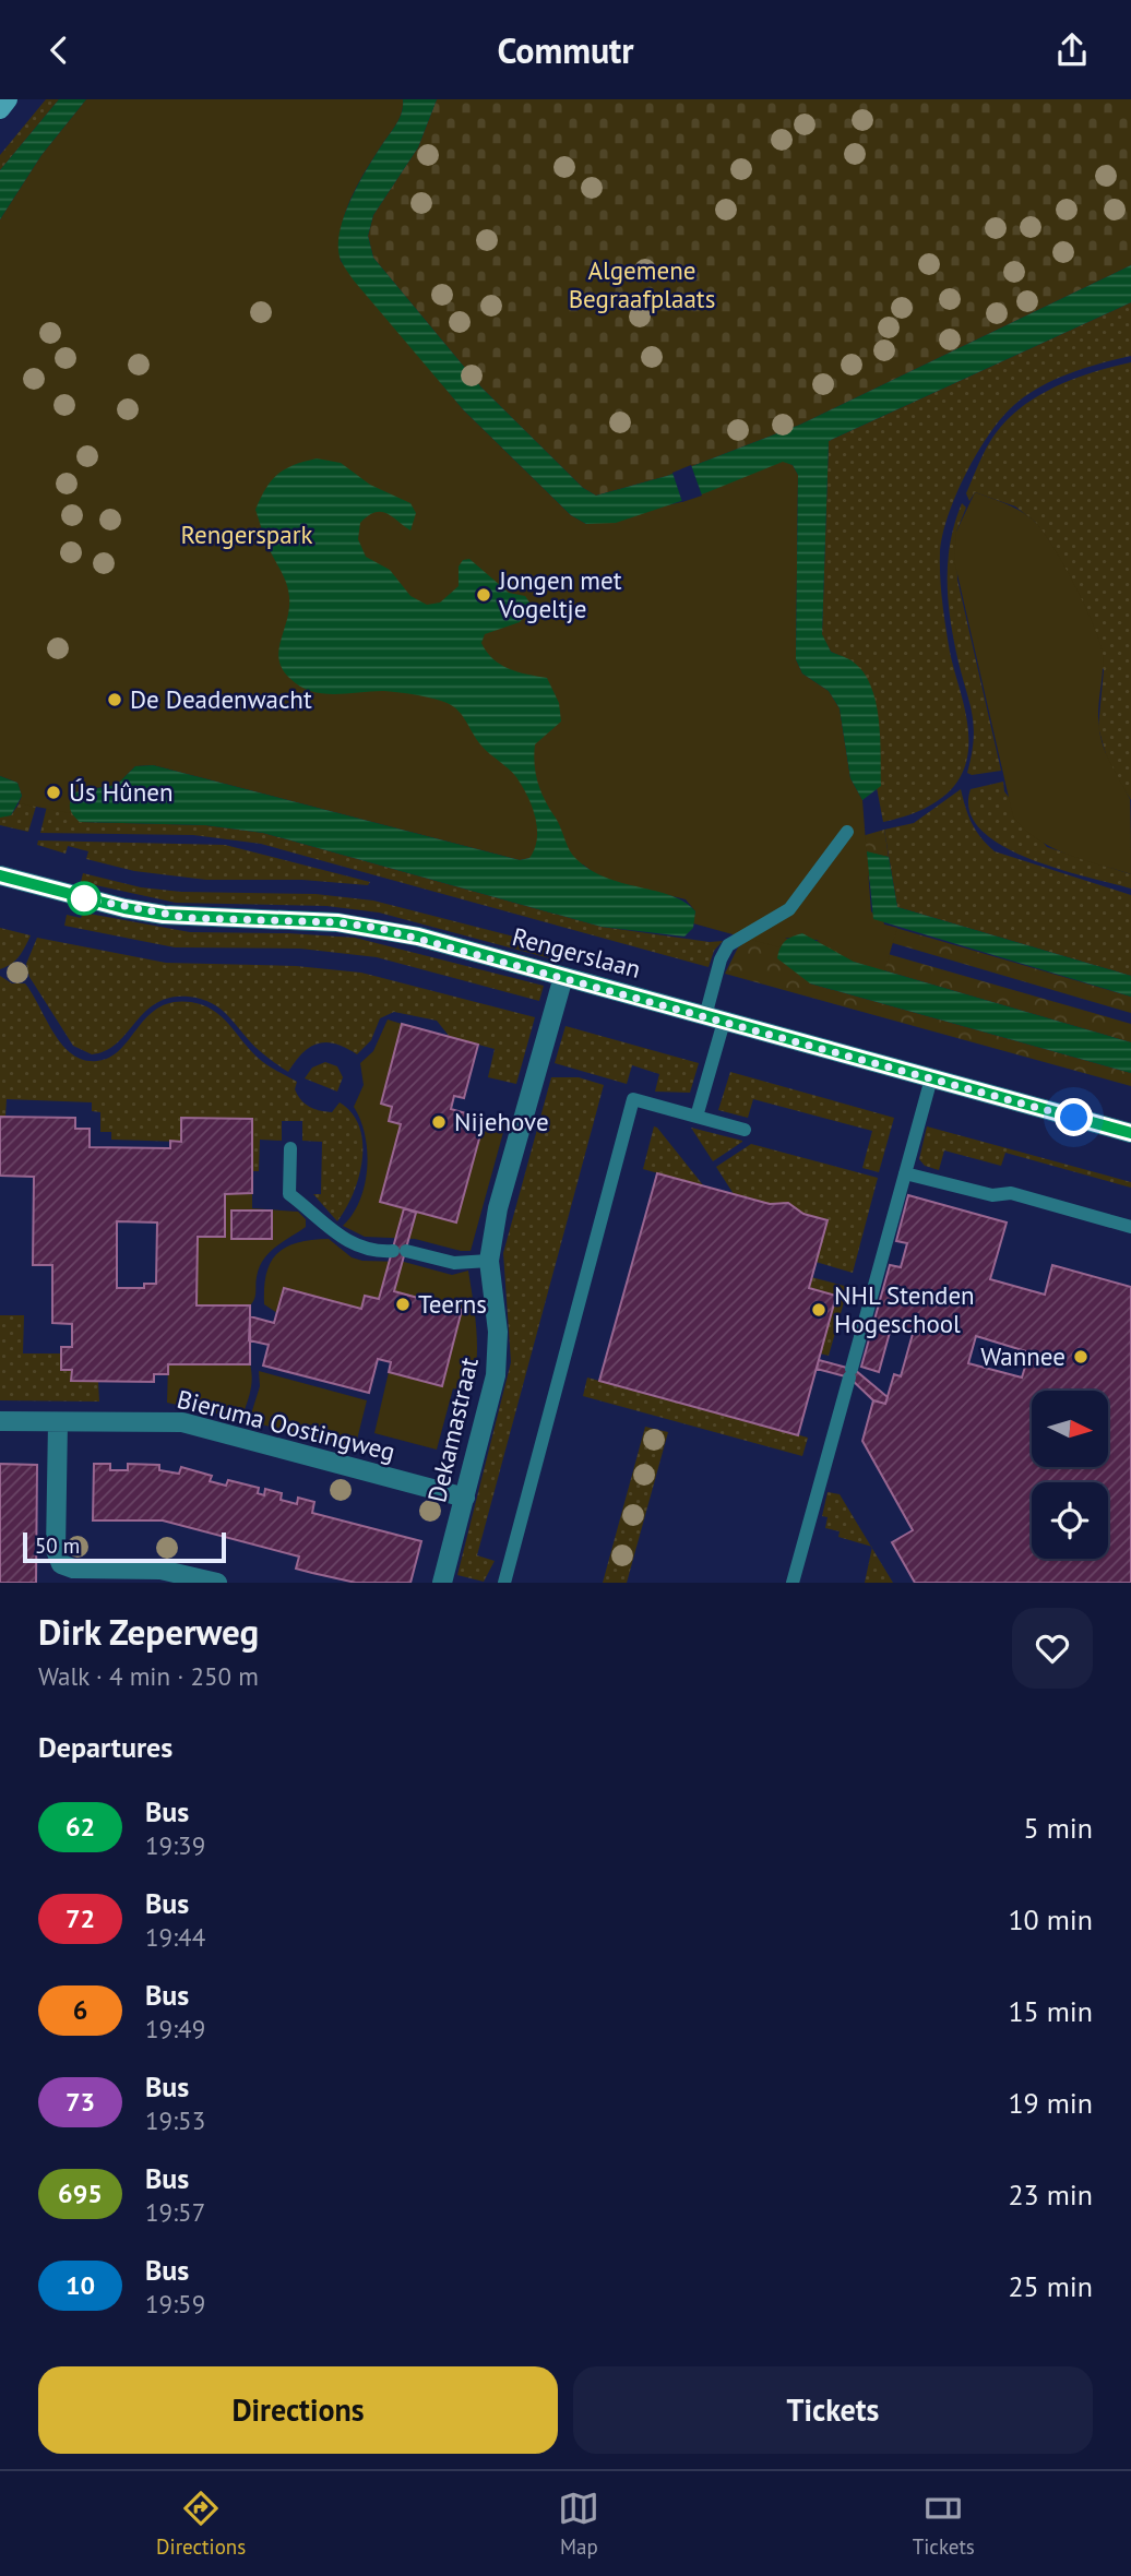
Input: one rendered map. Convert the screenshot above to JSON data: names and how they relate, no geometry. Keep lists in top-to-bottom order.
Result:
{
  "streets": {
    "street": ["Rengerslaan", "Bieruma Oostingweg", "Dekamastraat"]
  },
  "crossings": [
    ["Rengerslaan", "Dekamastraat"],
    ["Bieruma Oostingweg", "Dekamastraat"]
  ],
  "parks": ["Algemene Begraafplaats", "Rengerspark"],
  "places": [
    "Jongen met Vogeltje",
    "De Deadenwacht",
    "Ús Hûnen",
    "Nijehove",
    "Teerns",
    "NHL Stenden Hogeschool",
    "Wannee"
  ],
  "lines": ["bus line 62"],
  "scale_bar": "50 m",
  "north": "right",
  "page": {
    "header": "Commutr",
    "scale": "50 m",
    "heading": [
      ["Dirk Zeperweg", "Walk · 4 min · 250 m"],
      "Departures"
    ],
    "list": [
      {
        "mark": "62",
        "name": "Bus",
        "note": "19:39",
        "value": "5 min"
      },
      {
        "mark": "72",
        "name": "Bus",
        "note": "19:44",
        "value": "10 min"
      },
      {
        "mark": "6",
        "name": "Bus",
        "note": "19:49",
        "value": "15 min"
      },
      {
        "mark": "73",
        "name": "Bus",
        "note": "19:53",
        "value": "19 min"
      },
      {
        "mark": "695",
        "name": "Bus",
        "note": "19:57",
        "value": "23 min"
      },
      {
        "mark": "10",
        "name": "Bus",
        "note": "19:59",
        "value": "25 min"
      }
    ],
    "buttons": ["Directions", "Tickets"],
    "tabs": ["Directions", "Map", "Tickets"]
  }
}
